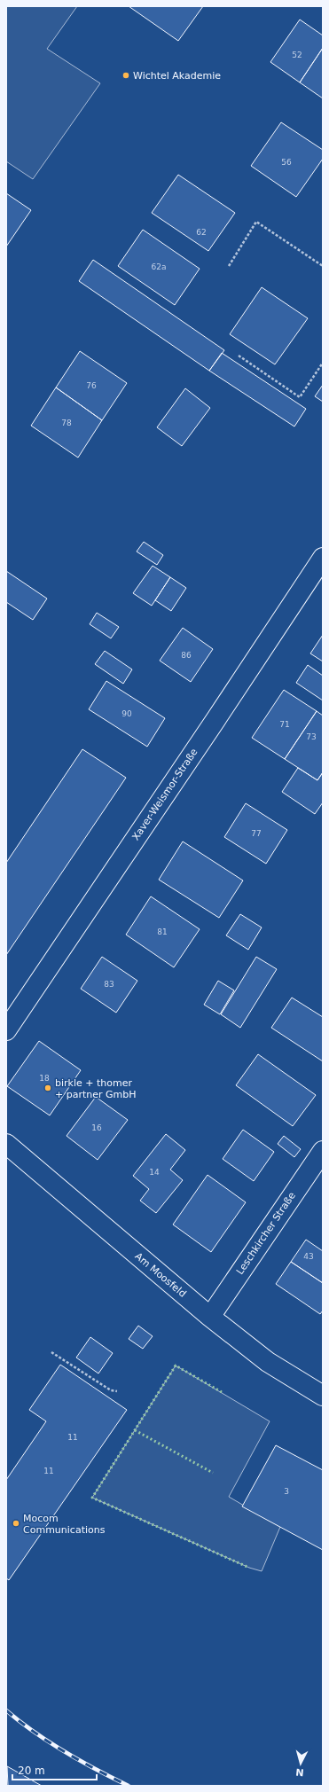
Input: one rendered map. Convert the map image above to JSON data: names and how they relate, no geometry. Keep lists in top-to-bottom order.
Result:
{
  "streets": {
    "street": ["Xaver-Weismor-Straße", "Leschkircher Straße", "Am Moosfeld"]
  },
  "crossings": [
    ["Leschkircher Straße", "Am Moosfeld"]
  ],
  "places": ["Wichtel Akademie", "birkle + thomer + partner GmbH", "Mocom Communications"],
  "house_numbers": [
    "52",
    "56",
    "62",
    "62a",
    "76",
    "78",
    "86",
    "90",
    "71",
    "73",
    "77",
    "81",
    "83",
    "18",
    "16",
    "14",
    "43",
    "11",
    "11",
    "3"
  ],
  "scale_bar": "20 m",
  "north": "bottom"
}
